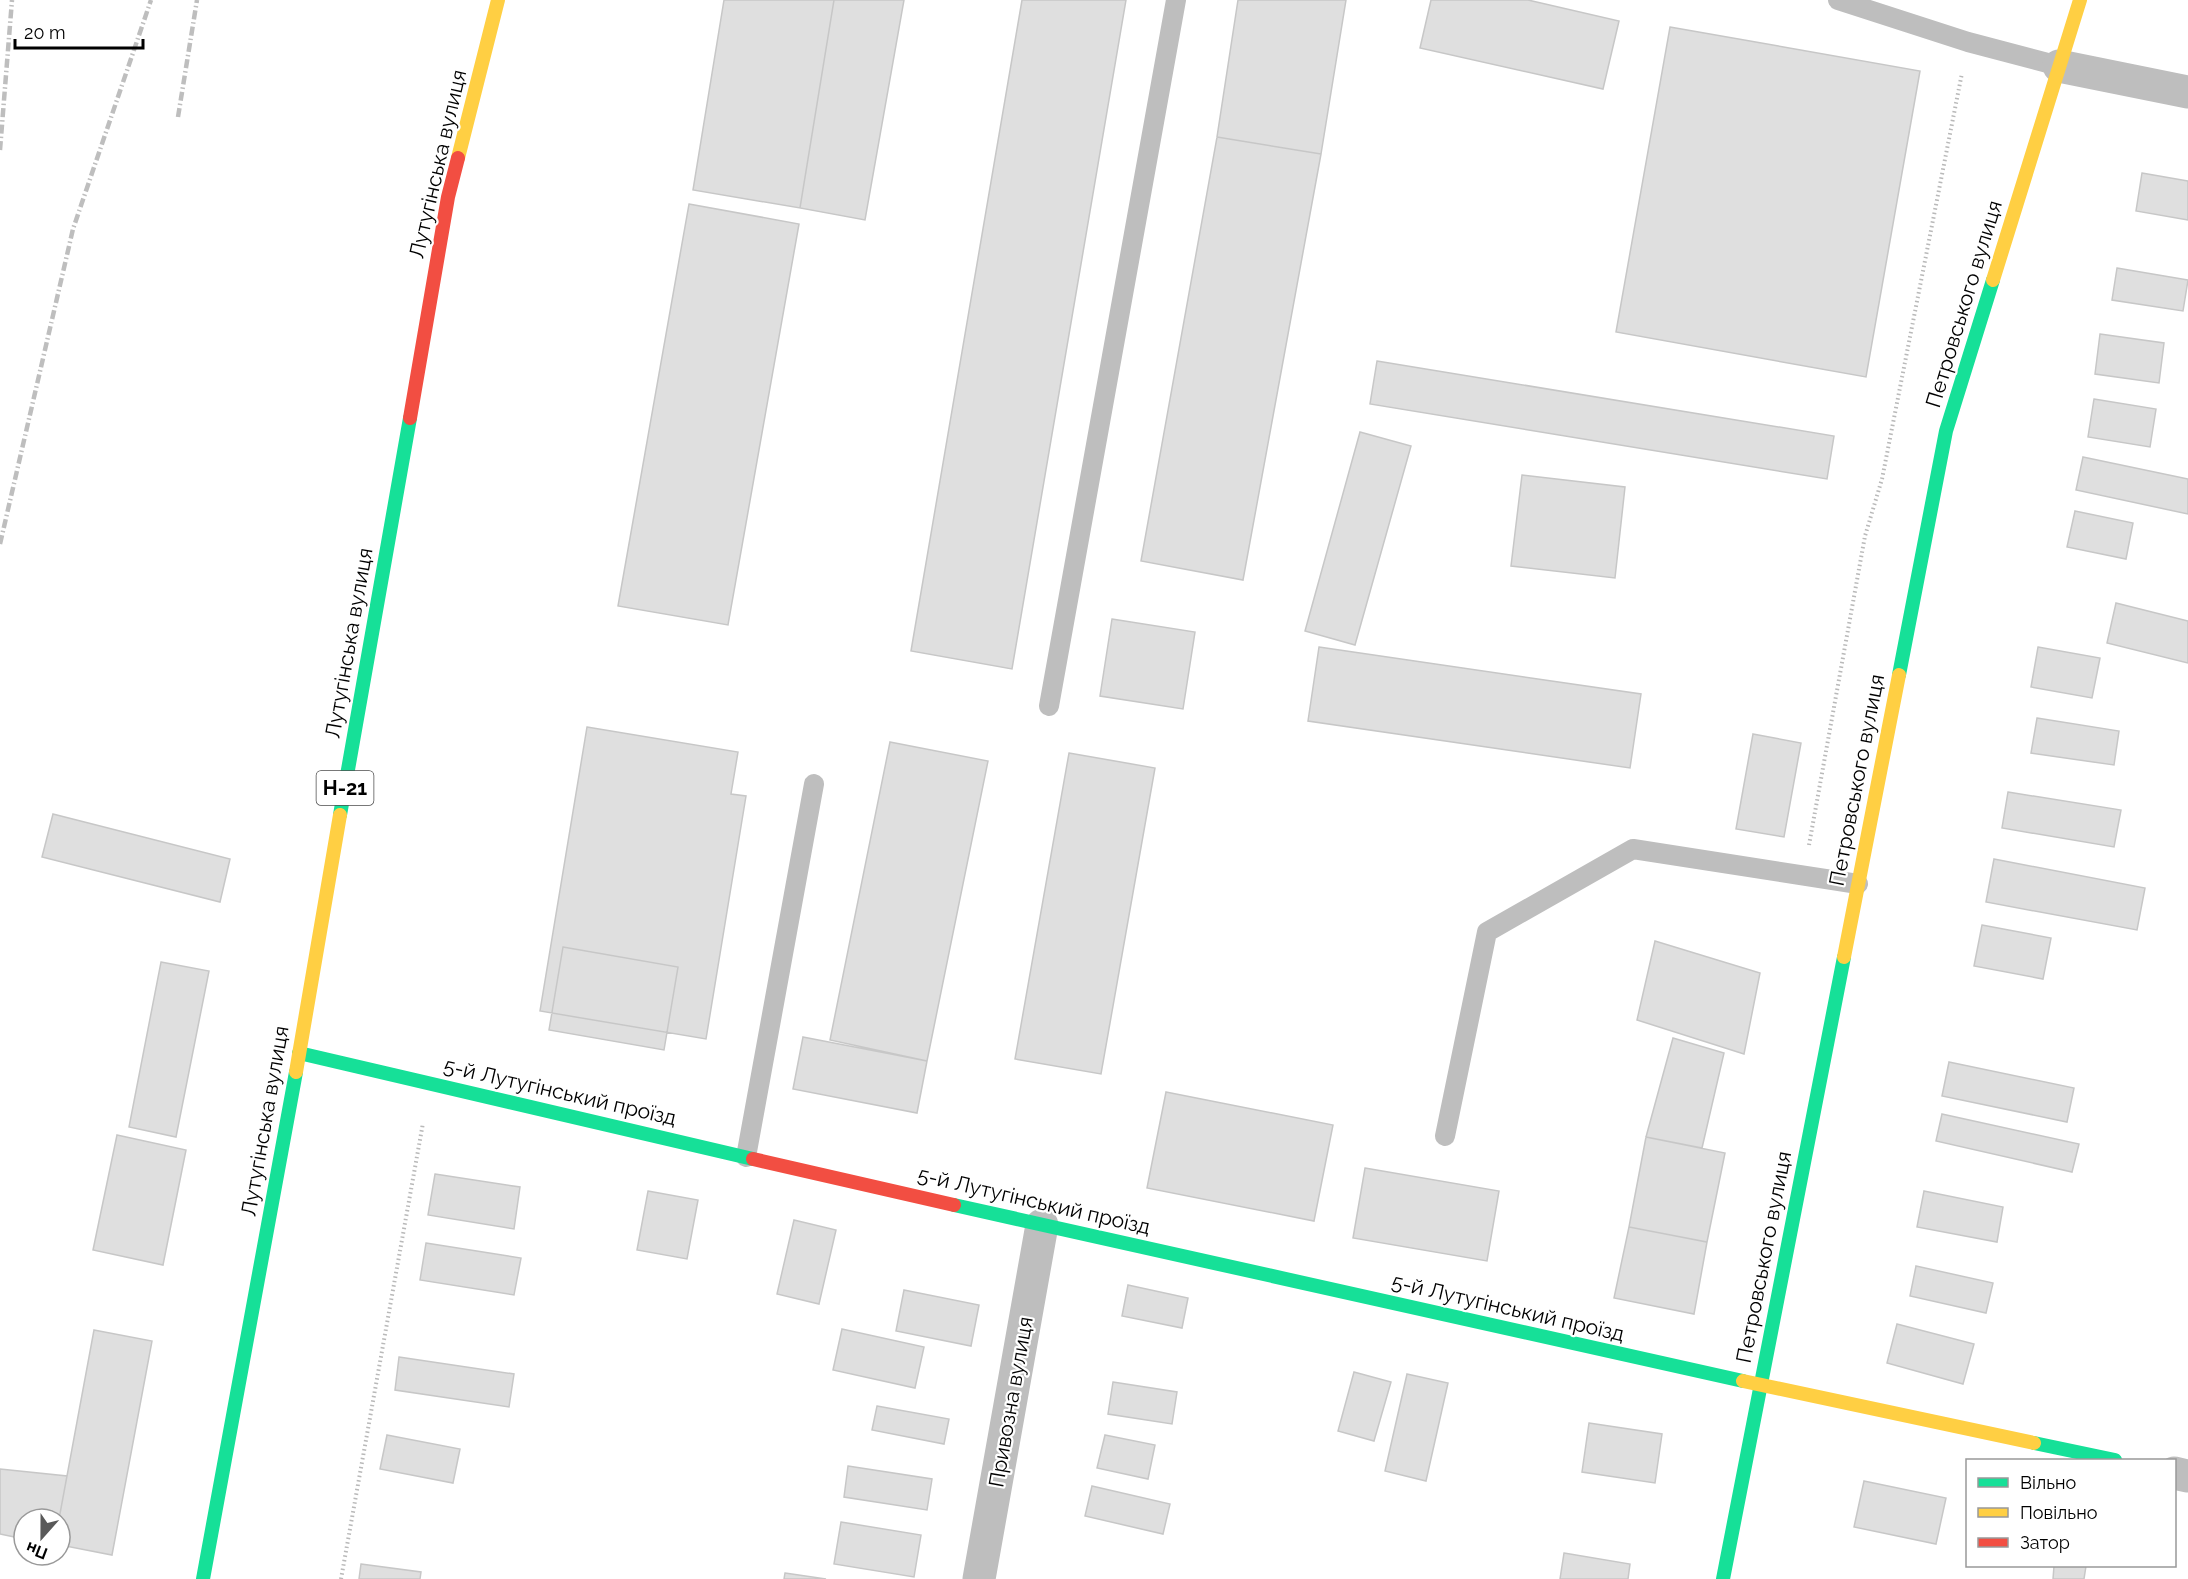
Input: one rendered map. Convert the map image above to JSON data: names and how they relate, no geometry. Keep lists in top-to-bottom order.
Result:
{
  "streets": {
    "street": [
      "Лутугінська вулиця",
      "Петровського вулиця",
      "Н-21",
      "5-й Лутугінський проїзд",
      "Привозна вулиця"
    ]
  },
  "crossings": [
    ["Лутугінська вулиця", "5-й Лутугінський проїзд"],
    ["Петровського вулиця", "5-й Лутугінський проїзд"],
    ["5-й Лутугінський проїзд", "Привозна вулиця"]
  ],
  "legend": ["Вільно", "Повільно", "Затор"],
  "scale_bar": "20 m",
  "north": "bottom"
}
